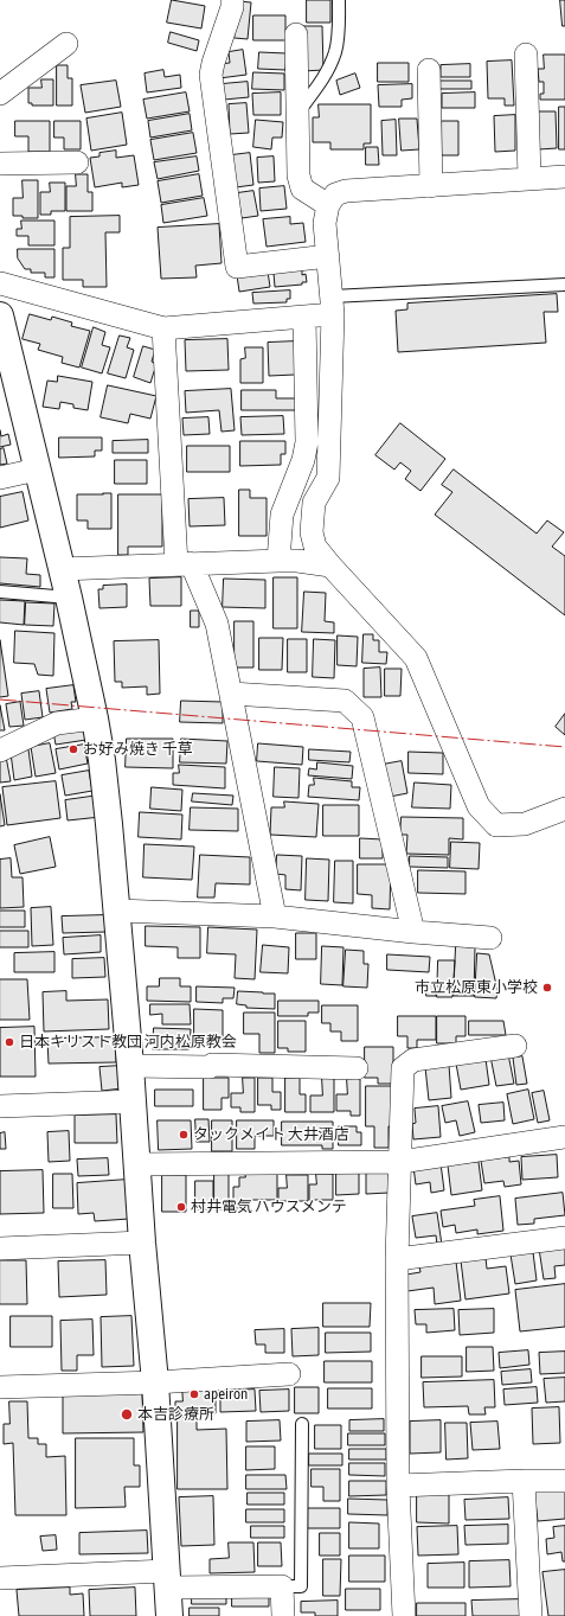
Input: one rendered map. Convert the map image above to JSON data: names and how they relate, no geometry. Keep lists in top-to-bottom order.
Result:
{
  "places": [
    "お好み焼き 千草",
    "市立松原東小学校",
    "日本キリスト教団 河内松原教会",
    "タックメイト 大井酒店",
    "村井電気 ハウスメンテ",
    "apeiron",
    "本吉診療所"
  ]
}
